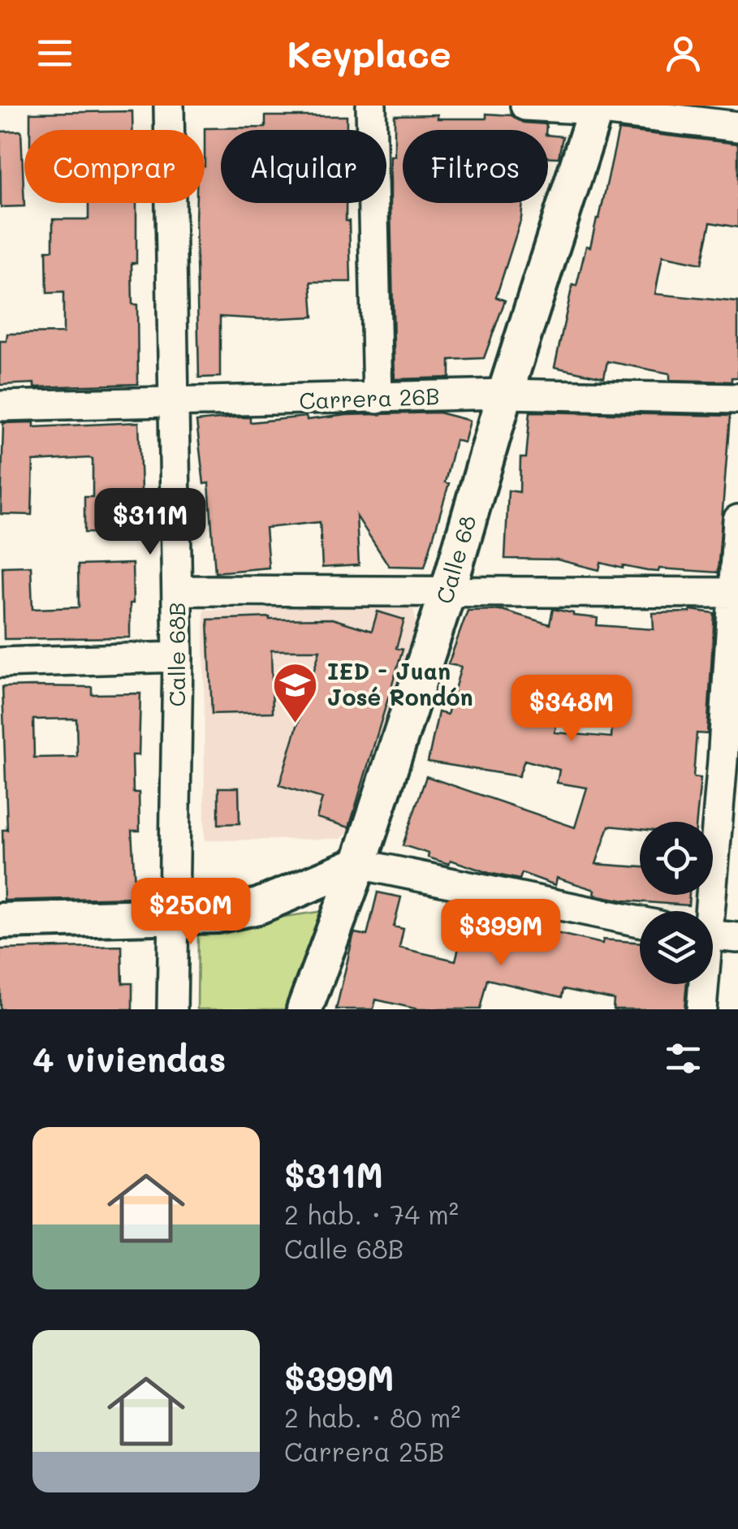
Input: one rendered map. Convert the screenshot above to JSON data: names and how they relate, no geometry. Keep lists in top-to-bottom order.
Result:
{
  "streets": {
    "street": ["Carrera 26B", "Calle 68", "Calle 68B"]
  },
  "crossings": [
    ["Carrera 26B", "Calle 68"],
    ["Carrera 26B", "Calle 68B"]
  ],
  "places": {
    "school or university": ["IED - Juan José Rondón"]
  },
  "page": {
    "header": "Keyplace",
    "chip": ["Comprar", "Alquilar", "Filtros"],
    "price": [
      "$311M",
      "$348M",
      "$250M",
      "$399M"
    ],
    "heading": "4 viviendas",
    "list": [
      {
        "name": "$311M",
        "note": "2 hab. · 74 m² · Calle 68B"
      },
      {
        "name": "$399M",
        "note": "2 hab. · 80 m² · Carrera 25B"
      }
    ]
  }
}
